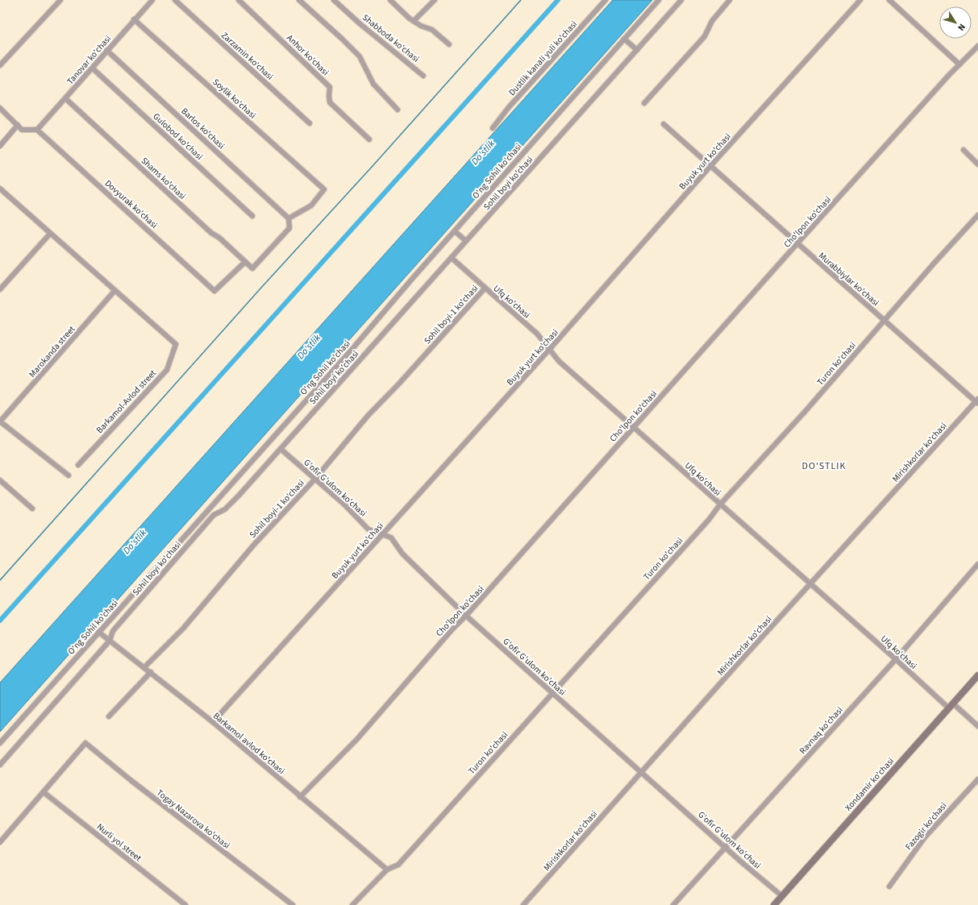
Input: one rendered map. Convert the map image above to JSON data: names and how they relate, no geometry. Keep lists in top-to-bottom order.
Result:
{
  "streets": {
    "main road": ["Xondamir ko'chasi"],
    "street": [
      "Shabboda ko'chasi",
      "Anhor ko'chasi",
      "Zarzamin ko'chasi",
      "Dustlik kanali yuli ko'chasi",
      "Tanovar ko'chasi",
      "Soylik ko'chasi",
      "Barlos ko'chasi",
      "Gulobod ko'chasi",
      "Buyuk yurt ko'chasi",
      "O'ng Sohil ko'chasi",
      "Shams ko'chasi",
      "Sohil boyi ko'chasi",
      "Dovyurak ko'chasi",
      "Cho'lpon ko'chasi",
      "Murabbiylar ko'chasi",
      "Ufq ko'chasi",
      "Sohil boyi-1 ko'chasi",
      "Marokanda street",
      "Turon ko'chasi",
      "Barkamol-Avlod street",
      "Mirishkorlar ko'chasi",
      "G'ofir G'ulom ko'chasi",
      "Ravnaq ko'chasi",
      "Barkamol avlod ko'chasi",
      "Togay Nazarova ko'chasi",
      "Fazogir ko'chasi",
      "Nurli yol street"
    ]
  },
  "crossings": [
    ["Tanovar ko'chasi", "Soylik ko'chasi"],
    ["Tanovar ko'chasi", "Barlos ko'chasi"],
    ["Tanovar ko'chasi", "Gulobod ko'chasi"],
    ["Tanovar ko'chasi", "Shams ko'chasi"],
    ["Tanovar ko'chasi", "Dovyurak ko'chasi"],
    ["Soylik ko'chasi", "Barlos ko'chasi"],
    ["Soylik ko'chasi", "Shams ko'chasi"],
    ["Barlos ko'chasi", "Shams ko'chasi"],
    ["Buyuk yurt ko'chasi", "Murabbiylar ko'chasi"],
    ["Buyuk yurt ko'chasi", "Ufq ko'chasi"],
    ["Buyuk yurt ko'chasi", "G'ofir G'ulom ko'chasi"],
    ["Buyuk yurt ko'chasi", "Barkamol avlod ko'chasi"],
    ["O'ng Sohil ko'chasi", "Barkamol avlod ko'chasi"],
    ["Shams ko'chasi", "Dovyurak ko'chasi"],
    ["Sohil boyi ko'chasi", "Ufq ko'chasi"],
    ["Sohil boyi ko'chasi", "G'ofir G'ulom ko'chasi"],
    ["Sohil boyi ko'chasi", "Barkamol avlod ko'chasi"],
    ["Cho'lpon ko'chasi", "Murabbiylar ko'chasi"],
    ["Cho'lpon ko'chasi", "Ufq ko'chasi"],
    ["Cho'lpon ko'chasi", "G'ofir G'ulom ko'chasi"],
    ["Cho'lpon ko'chasi", "Barkamol avlod ko'chasi"],
    ["Murabbiylar ko'chasi", "Turon ko'chasi"],
    ["Murabbiylar ko'chasi", "Mirishkorlar ko'chasi"],
    ["Ufq ko'chasi", "Sohil boyi-1 ko'chasi"],
    ["Ufq ko'chasi", "Turon ko'chasi"],
    ["Ufq ko'chasi", "Mirishkorlar ko'chasi"],
    ["Ufq ko'chasi", "Ravnaq ko'chasi"],
    ["Ufq ko'chasi", "Xondamir ko'chasi"],
    ["Sohil boyi-1 ko'chasi", "G'ofir G'ulom ko'chasi"],
    ["Sohil boyi-1 ko'chasi", "Barkamol avlod ko'chasi"],
    ["Marokanda street", "Barkamol-Avlod street"],
    ["Turon ko'chasi", "G'ofir G'ulom ko'chasi"],
    ["Turon ko'chasi", "Barkamol avlod ko'chasi"],
    ["Mirishkorlar ko'chasi", "G'ofir G'ulom ko'chasi"],
    ["G'ofir G'ulom ko'chasi", "Ravnaq ko'chasi"],
    ["G'ofir G'ulom ko'chasi", "Xondamir ko'chasi"],
    ["Togay Nazarova ko'chasi", "Nurli yol street"]
  ],
  "districts": ["DO'STLIK"],
  "water": ["Do'stlik"],
  "north": "bottom right"
}
